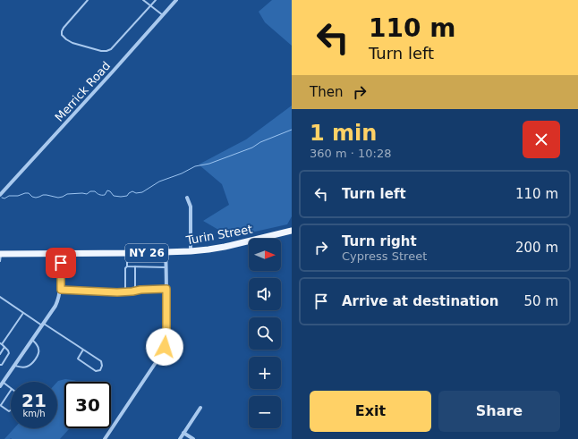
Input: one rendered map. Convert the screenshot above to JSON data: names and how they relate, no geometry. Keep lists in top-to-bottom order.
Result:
{
  "streets": {
    "main road": ["Turin Street", "NY 26"],
    "street": ["Merrick Road"]
  },
  "north": "right",
  "page": {
    "turn": ["110 m", "Turn left"],
    "then": "Then",
    "heading": ["1 min", "360 m · 10:28"],
    "list": [
      {
        "name": "Turn left",
        "value": "110 m"
      },
      {
        "name": "Turn right",
        "note": "Cypress Street",
        "value": "200 m"
      },
      {
        "name": "Arrive at destination",
        "value": "50 m"
      }
    ],
    "map_buttons": ["+", "−"],
    "speed": "21 km/h",
    "limit": "30",
    "buttons": ["Exit", "Share"]
  }
}
